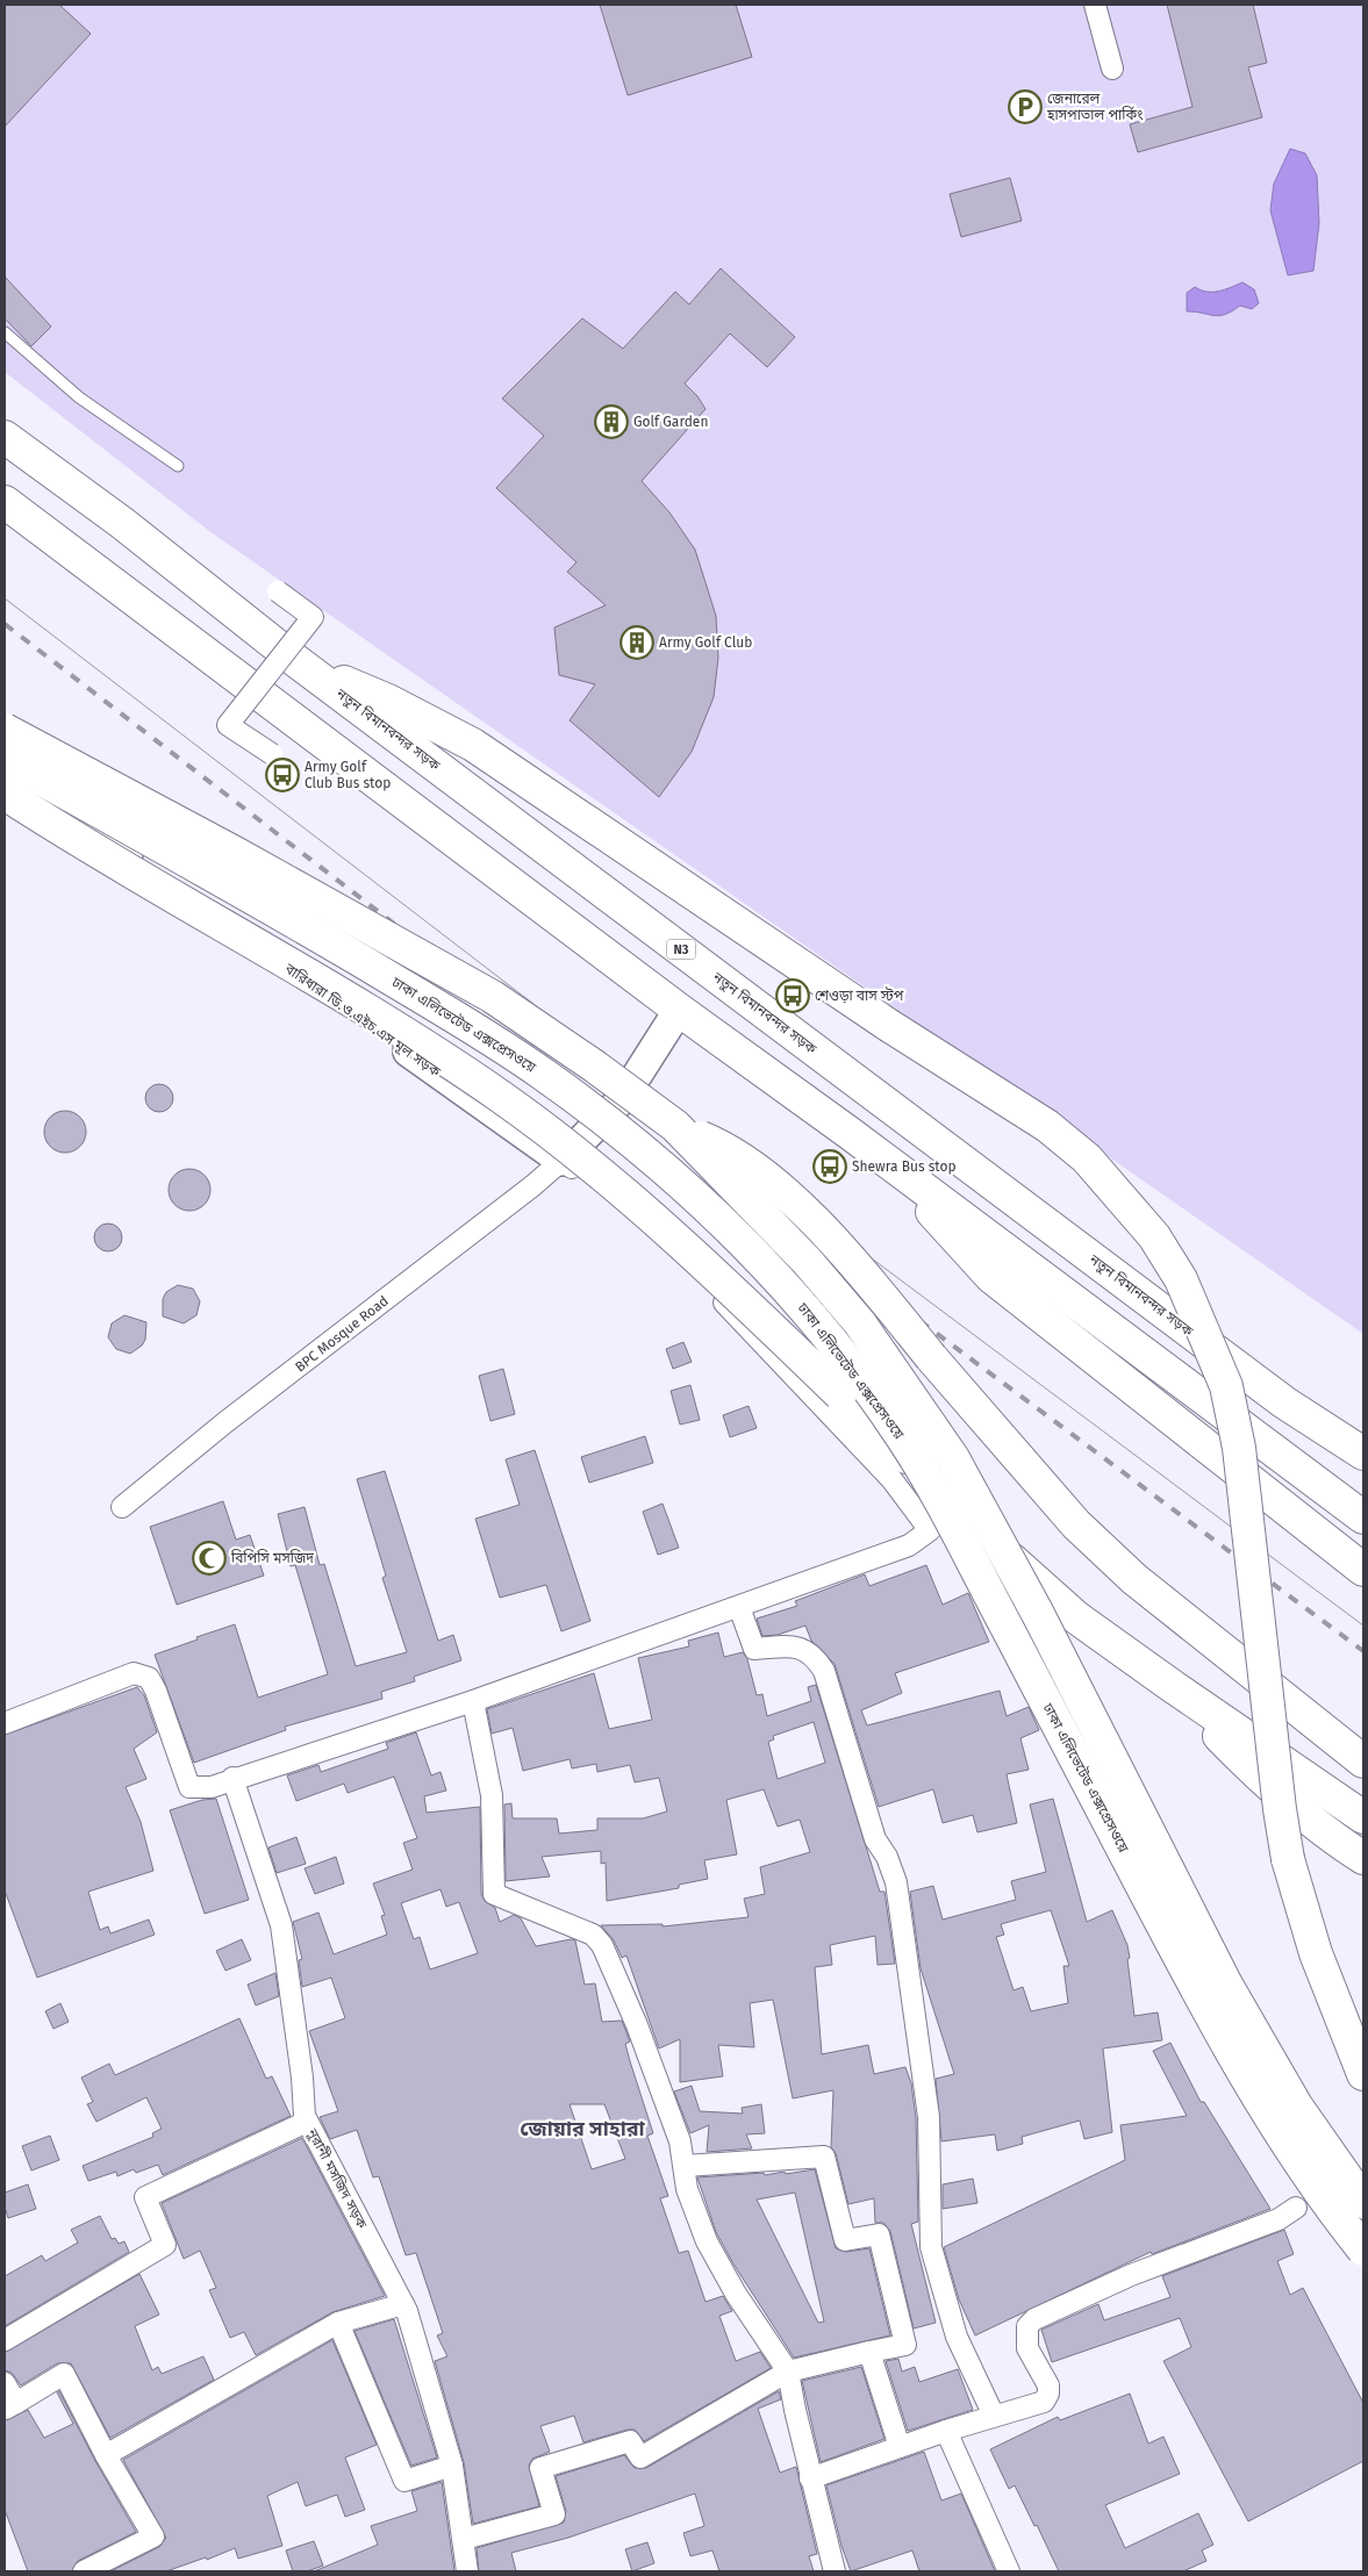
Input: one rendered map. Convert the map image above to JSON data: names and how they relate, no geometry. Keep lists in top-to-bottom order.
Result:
{
  "streets": {
    "highway": ["নতুন বিমানবন্দর সড়ক", "N3", "ঢাকা এলিভেটেড এক্সপ্রেসওয়ে"],
    "street": ["বারিধারা ডি.ও.এইচ.এস মূল সড়ক", "BPC Mosque Road", "নুরানী মসজিদ সড়ক"]
  },
  "crossings": [
    ["বারিধারা ডি.ও.এইচ.এস মূল সড়ক", "BPC Mosque Road"]
  ],
  "districts": ["জোয়ার সাহারা"],
  "places": {
    "parking": ["জেনারেল হাসপাতাল পার্কিং"],
    "building": ["Golf Garden", "Army Golf Club"],
    "bus stop": ["Army Golf Club Bus stop", "শেওড়া বাস স্টপ", "Shewra Bus stop"],
    "mosque": ["বিপিসি মসজিদ"]
  }
}
